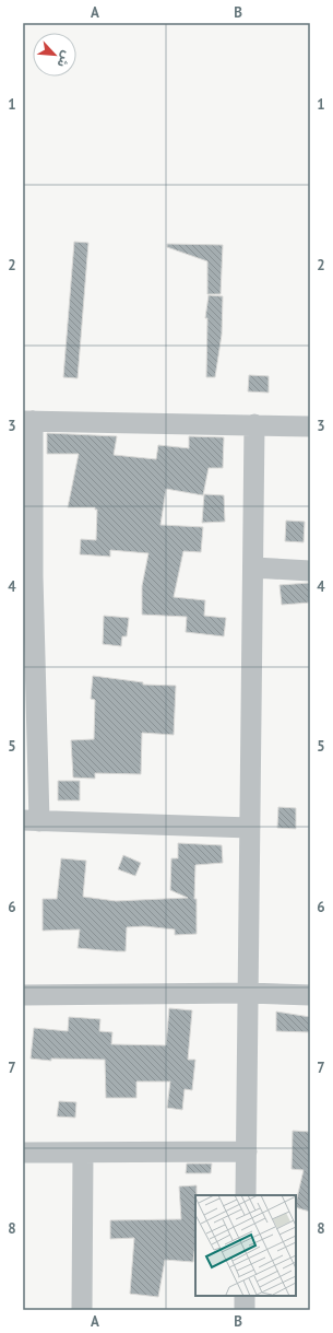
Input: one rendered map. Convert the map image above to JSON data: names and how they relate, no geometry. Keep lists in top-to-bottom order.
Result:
{
  "north": "bottom right",
  "grid": {
    "columns": ["A", "B"],
    "rows": [
      "1",
      "2",
      "3",
      "4",
      "5",
      "6",
      "7",
      "8"
    ]
  }
}
